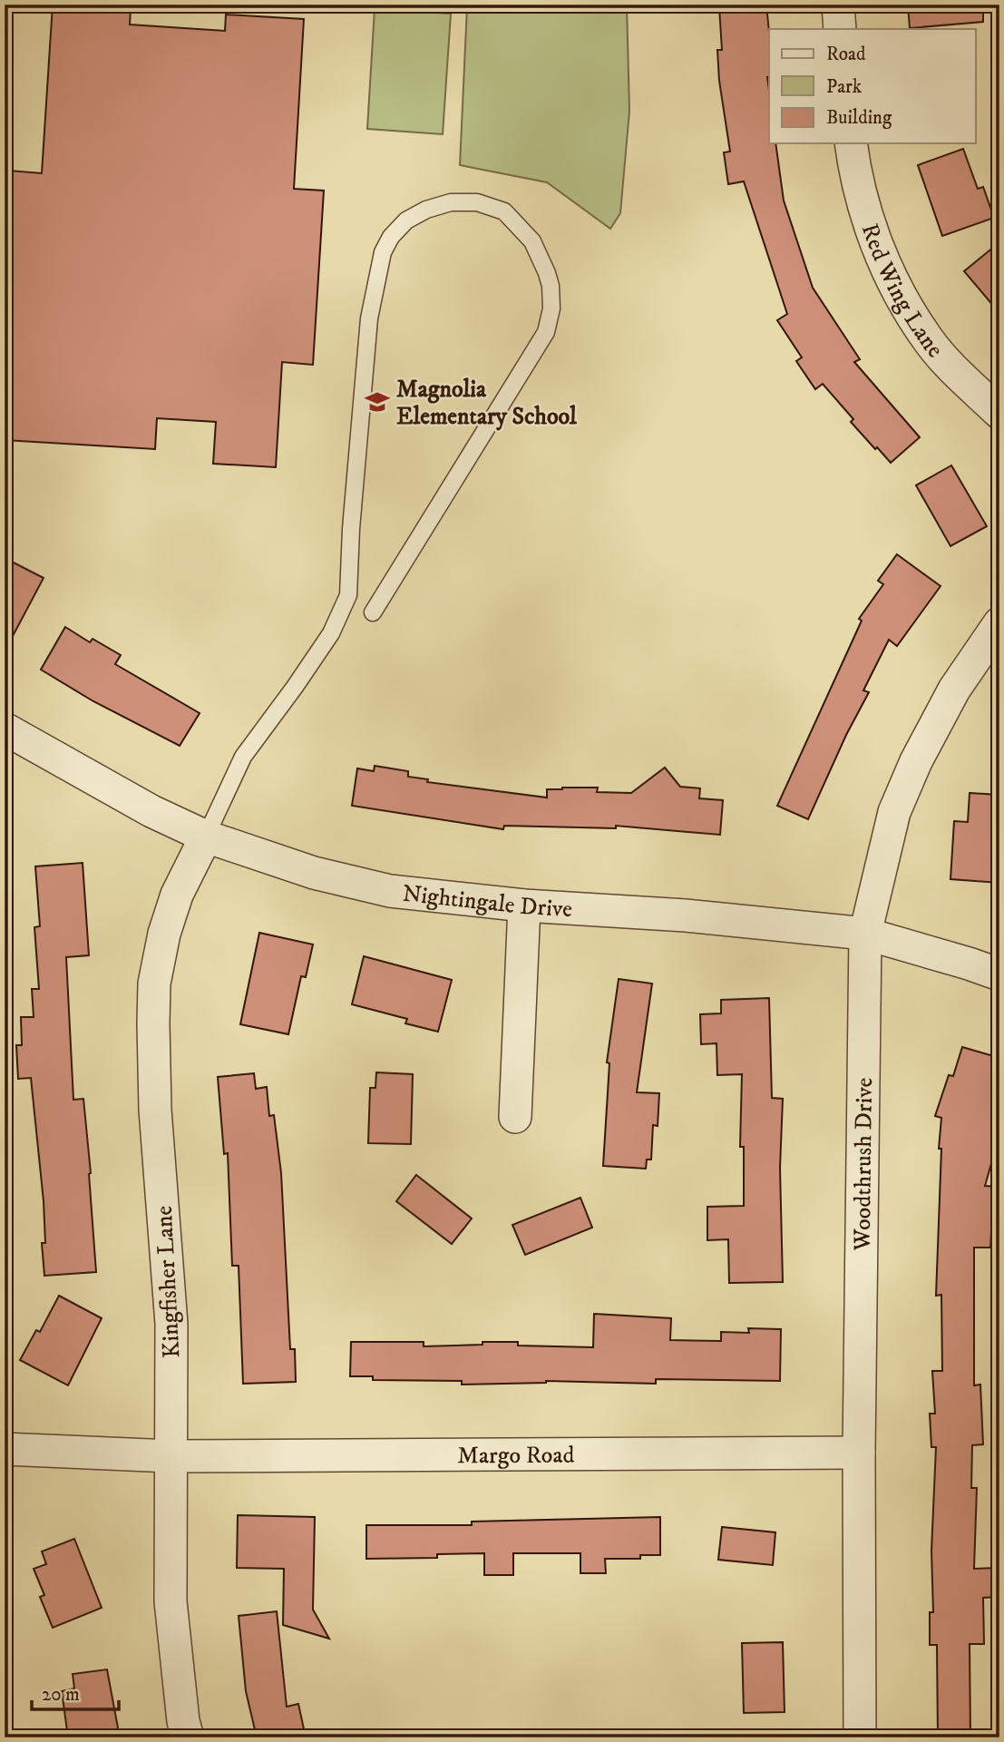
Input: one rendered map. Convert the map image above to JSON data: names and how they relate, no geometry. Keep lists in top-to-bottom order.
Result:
{
  "streets": {
    "street": [
      "Red Wing Lane",
      "Nightingale Drive",
      "Woodthrush Drive",
      "Kingfisher Lane",
      "Margo Road"
    ]
  },
  "crossings": [
    ["Nightingale Drive", "Woodthrush Drive"],
    ["Nightingale Drive", "Kingfisher Lane"],
    ["Woodthrush Drive", "Margo Road"],
    ["Kingfisher Lane", "Margo Road"]
  ],
  "places": {
    "school or university": ["Magnolia Elementary School"]
  },
  "legend": ["Road", "Park", "Building"],
  "scale_bar": "20 m"
}
